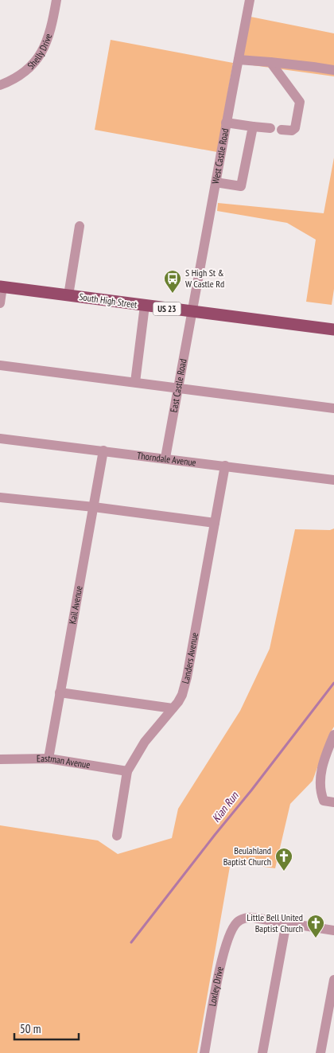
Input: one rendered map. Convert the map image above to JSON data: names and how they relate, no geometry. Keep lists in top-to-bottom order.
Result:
{
  "streets": {
    "main road": ["South High Street", "US 23"],
    "street": [
      "Shelly Drive",
      "West Castle Road",
      "East Castle Road",
      "Thorndale Avenue",
      "Kail Avenue",
      "Landers Avenue",
      "Eastman Avenue",
      "Loxley Drive"
    ]
  },
  "crossings": [
    ["West Castle Road", "South High Street"],
    ["West Castle Road", "East Castle Road"],
    ["South High Street", "East Castle Road"],
    ["East Castle Road", "Thorndale Avenue"],
    ["Thorndale Avenue", "Kail Avenue"],
    ["Thorndale Avenue", "Landers Avenue"],
    ["Kail Avenue", "Eastman Avenue"],
    ["Landers Avenue", "Eastman Avenue"]
  ],
  "water": ["Kian Run"],
  "places": {
    "bus stop": ["S High St & W Castle Rd"],
    "church": ["Beulahland Baptist Church", "Little Bell United Baptist Church"]
  },
  "scale_bar": "50 m"
}
